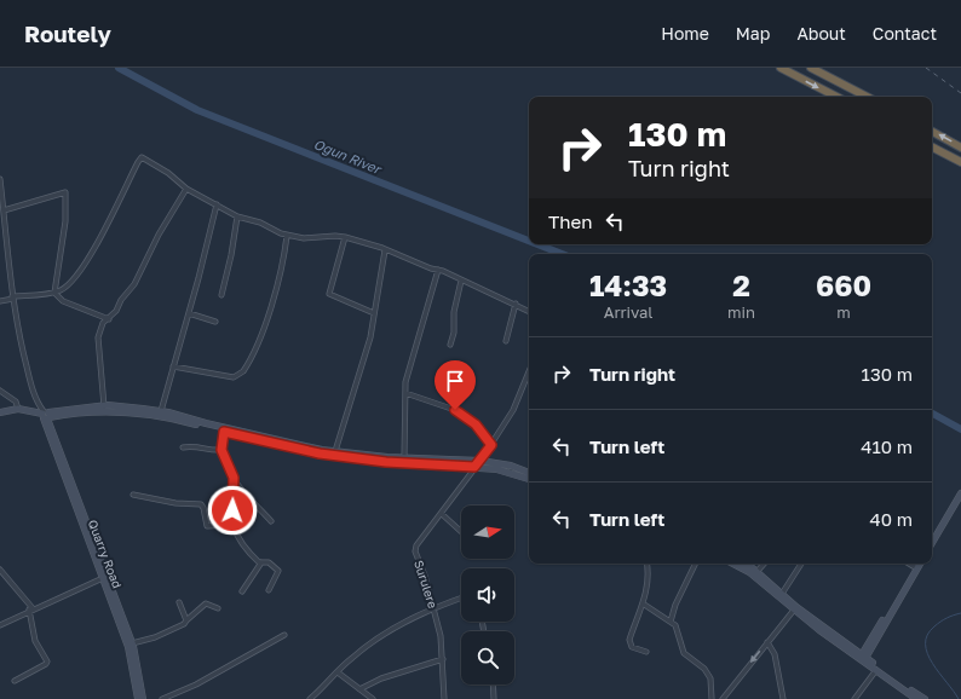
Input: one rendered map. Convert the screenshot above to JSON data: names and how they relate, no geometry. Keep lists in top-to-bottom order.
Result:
{
  "streets": {
    "main road": ["Quarry Road"],
    "street": ["Surulere"]
  },
  "water": ["Ogun River"],
  "north": "right",
  "page": {
    "header": "Routely",
    "nav": [
      "Home",
      "Map",
      "About",
      "Contact"
    ],
    "turn": ["130 m", "Turn right"],
    "then": "Then",
    "eta": [
      "14:33",
      "Arrival",
      "2",
      "min",
      "660",
      "m"
    ],
    "list": [
      {
        "name": "Turn right",
        "value": "130 m"
      },
      {
        "name": "Turn left",
        "value": "410 m"
      },
      {
        "name": "Turn left",
        "value": "40 m"
      }
    ]
  }
}
